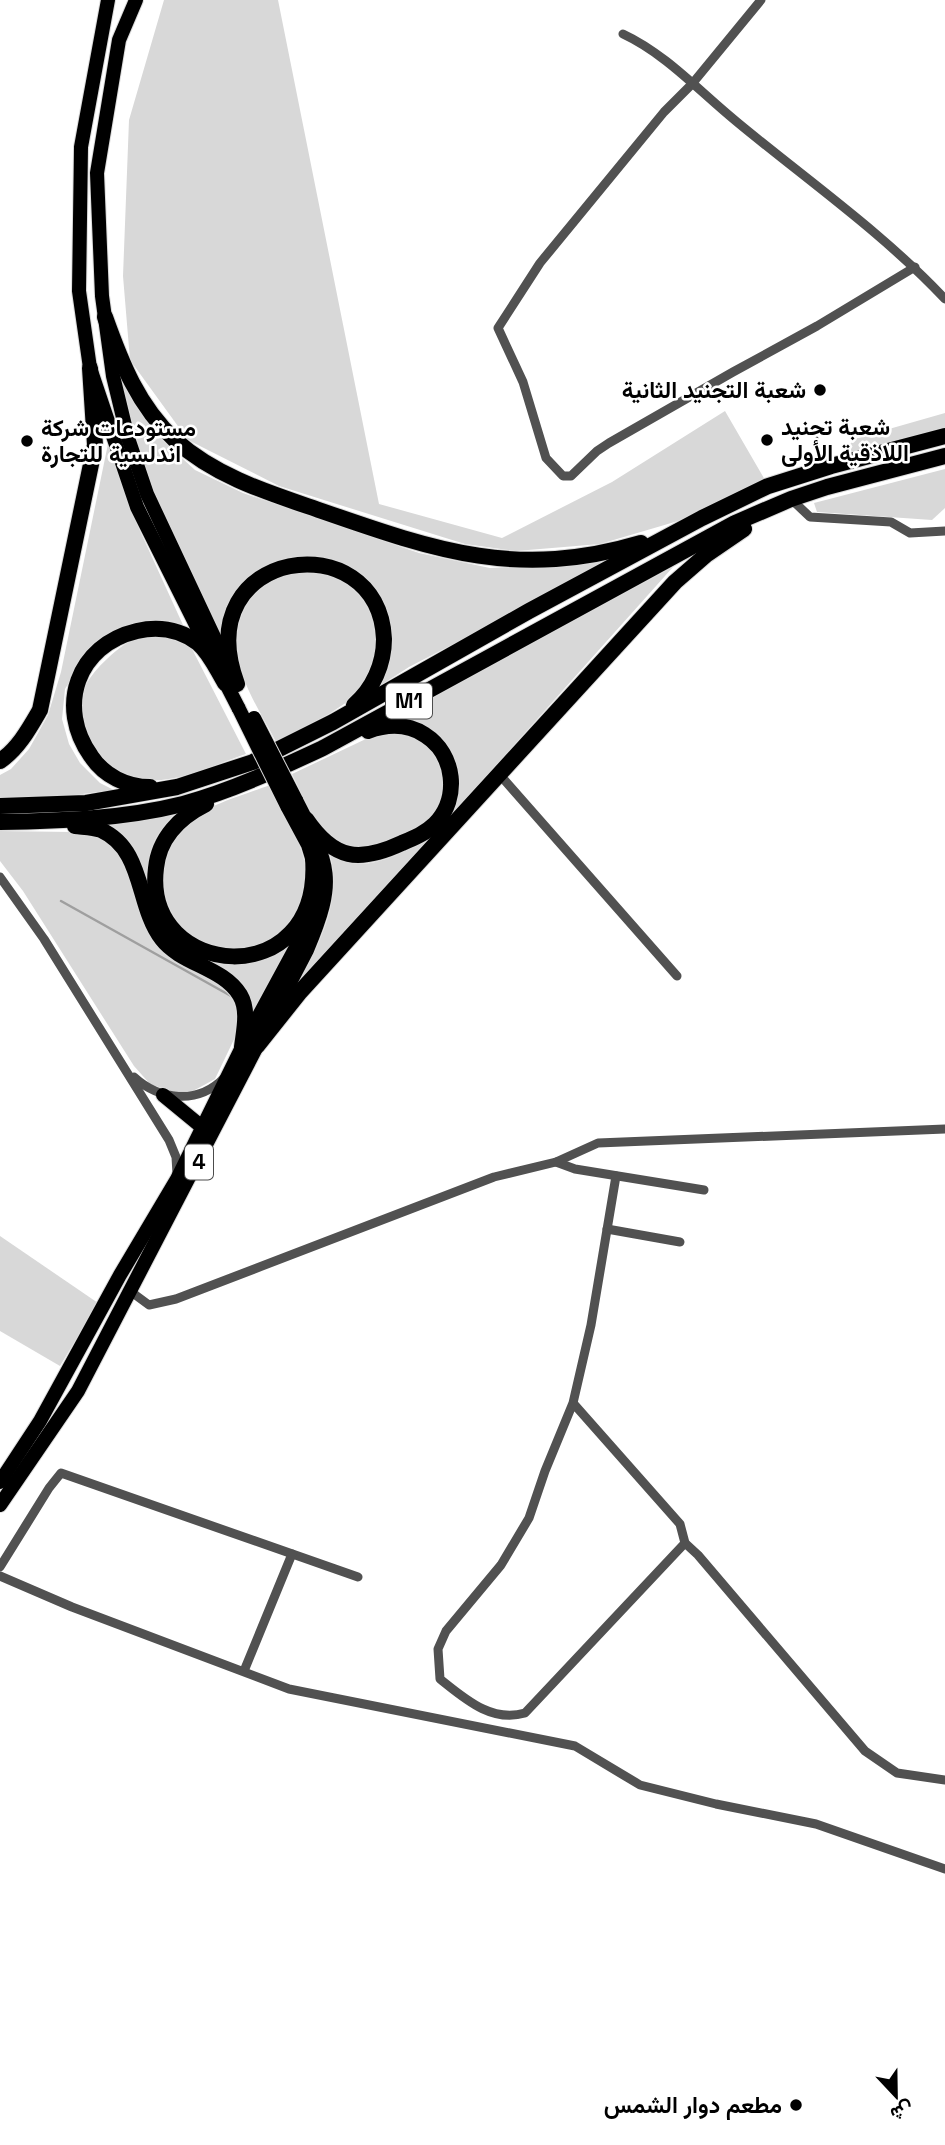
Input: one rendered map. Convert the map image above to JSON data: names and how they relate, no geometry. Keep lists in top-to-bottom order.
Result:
{
  "streets": {
    "highway": ["M1"],
    "main road": ["4"]
  },
  "places": [
    "شعبة التجنيد الثانية",
    "شعبة تجنيد اللاذقية الأولى",
    "مستودعات شركة اندلسية للتجارة",
    "مطعم دوار الشمس"
  ],
  "north": "bottom"
}
